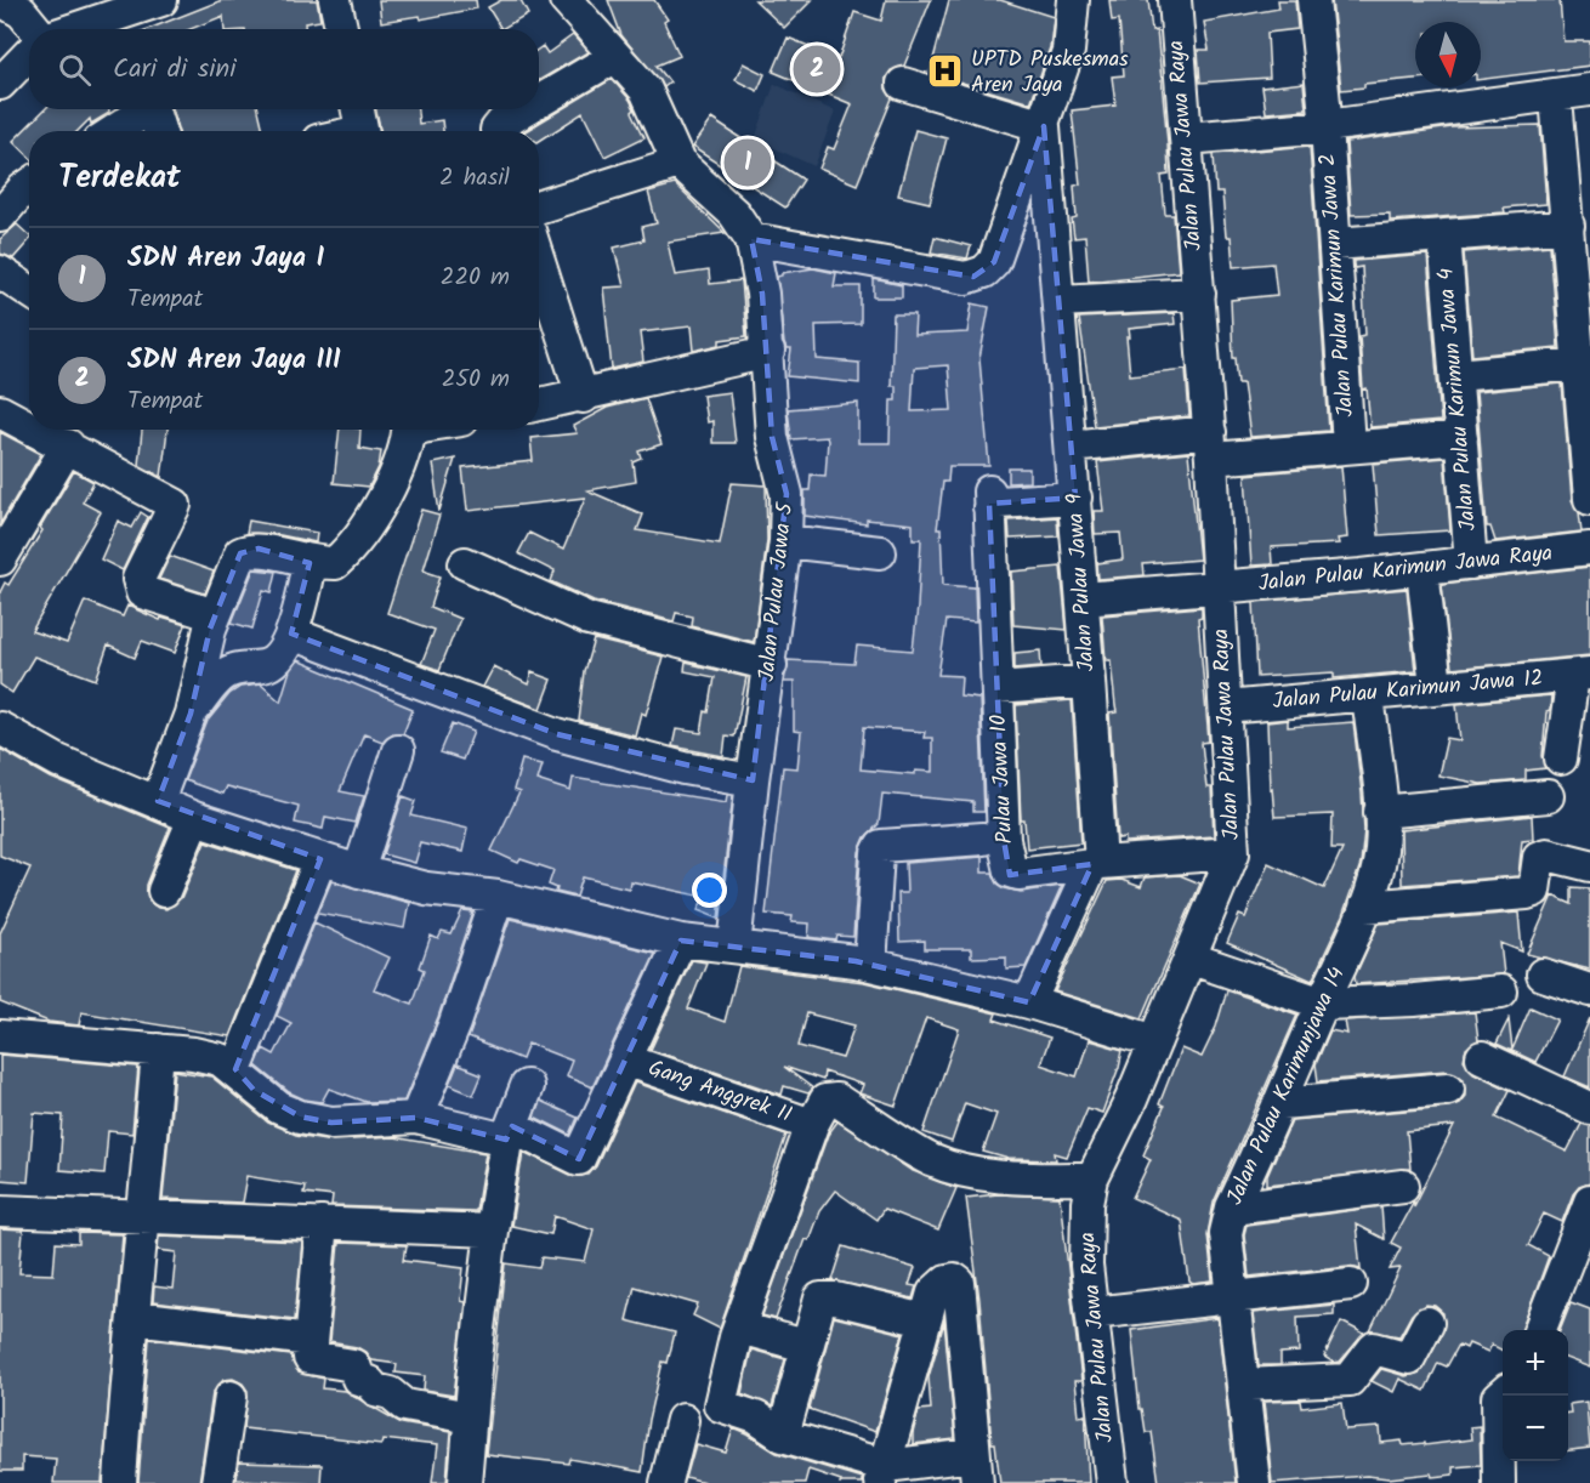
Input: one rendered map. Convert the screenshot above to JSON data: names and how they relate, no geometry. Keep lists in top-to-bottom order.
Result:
{
  "streets": {
    "street": [
      "Jalan Pulau Jawa Raya",
      "Jalan Pulau Karimun Jawa 2",
      "Jalan Pulau Karimun Jawa 4",
      "Jalan Pulau Karimun Jawa Raya",
      "Jalan Pulau Jawa 9",
      "Jalan Pulau Jawa 5",
      "Jalan Pulau Karimun Jawa 12",
      "Pulau Jawa 10",
      "Jalan Pulau Karimunjawa 14",
      "Gang Anggrek II"
    ]
  },
  "crossings": [
    ["Jalan Pulau Jawa Raya", "Jalan Pulau Karimun Jawa Raya"],
    ["Jalan Pulau Jawa Raya", "Jalan Pulau Karimun Jawa 12"],
    ["Jalan Pulau Jawa Raya", "Pulau Jawa 10"],
    ["Jalan Pulau Karimun Jawa 4", "Jalan Pulau Karimun Jawa Raya"],
    ["Jalan Pulau Karimun Jawa Raya", "Jalan Pulau Jawa 9"],
    ["Jalan Pulau Jawa 9", "Pulau Jawa 10"],
    ["Jalan Pulau Karimun Jawa 12", "Jalan Pulau Karimunjawa 14"]
  ],
  "places": {
    "hospital": ["UPTD Puskesmas Aren Jaya"]
  },
  "north": "bottom",
  "page": {
    "search": "Cari di sini",
    "pins": ["2", "1"],
    "heading": ["Terdekat", "2 hasil"],
    "list": [
      {
        "mark": "1",
        "name": "SDN Aren Jaya I",
        "note": "Tempat",
        "value": "220 m"
      },
      {
        "mark": "2",
        "name": "SDN Aren Jaya III",
        "note": "Tempat",
        "value": "250 m"
      }
    ],
    "map_buttons": ["+", "−"]
  }
}
